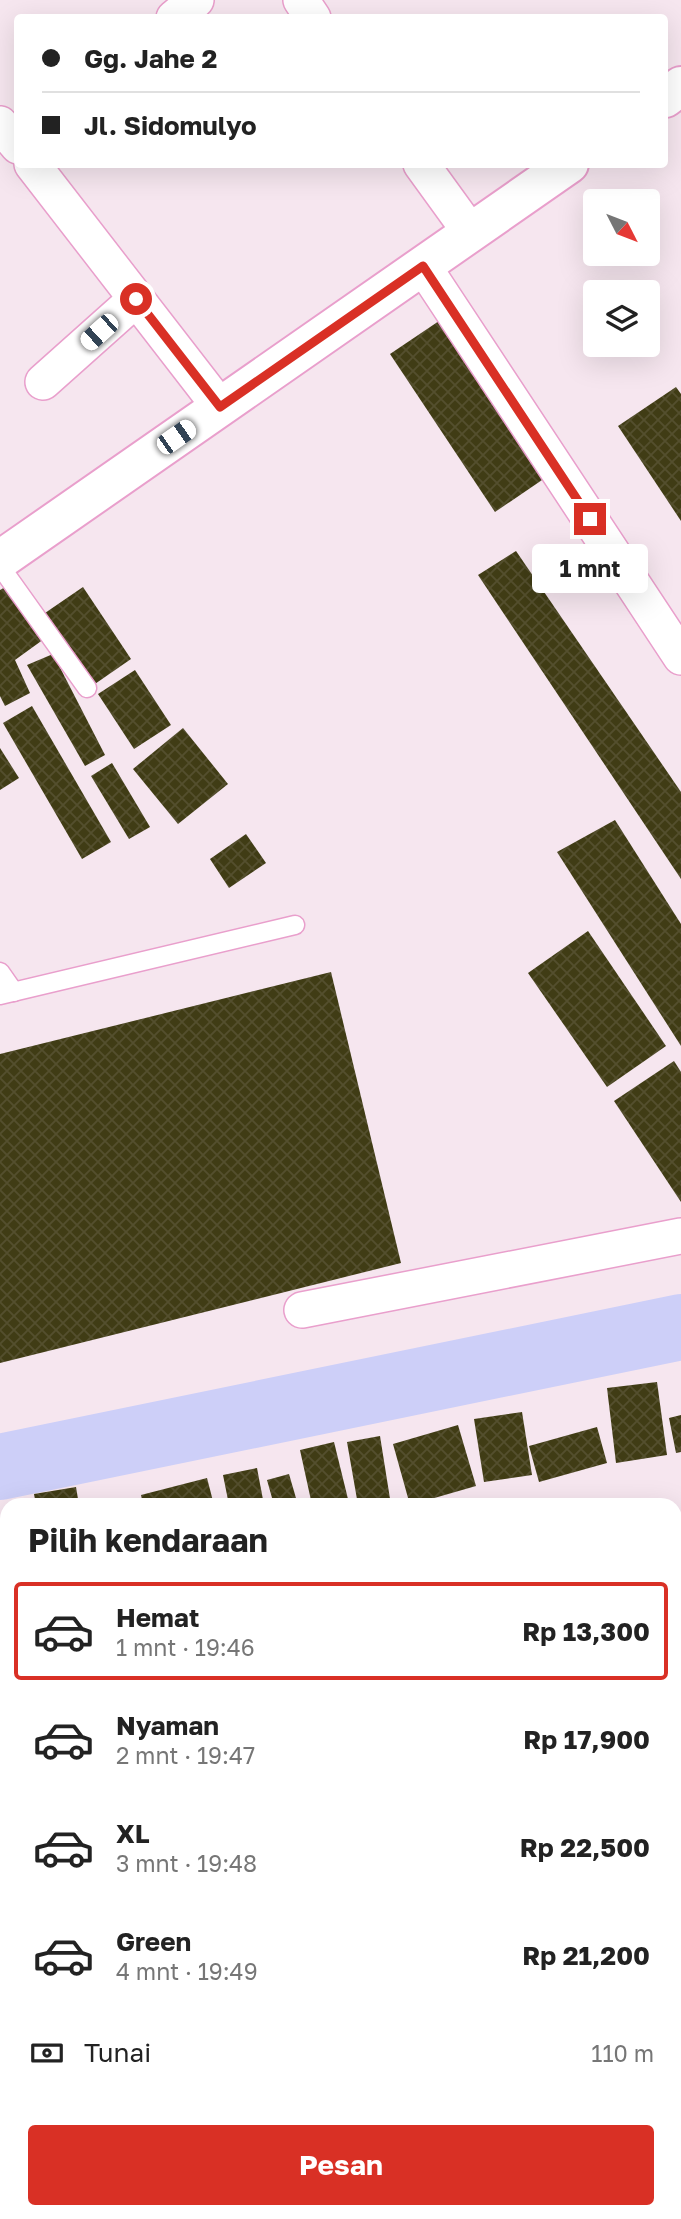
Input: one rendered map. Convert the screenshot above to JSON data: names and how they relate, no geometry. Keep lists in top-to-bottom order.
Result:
{
  "north": "bottom right",
  "page": {
    "banner": ["Gg. Jahe 2", "Jl. Sidomulyo"],
    "bubble": "1 mnt",
    "heading": "Pilih kendaraan",
    "list": [
      {
        "name": "Hemat",
        "note": "1 mnt · 19:46",
        "value": "Rp 13,300"
      },
      {
        "name": "Nyaman",
        "note": "2 mnt · 19:47",
        "value": "Rp 17,900"
      },
      {
        "name": "XL",
        "note": "3 mnt · 19:48",
        "value": "Rp 22,500"
      },
      {
        "name": "Green",
        "note": "4 mnt · 19:49",
        "value": "Rp 21,200"
      }
    ],
    "pay": ["Tunai", "110 m"],
    "buttons": "Pesan"
  }
}
